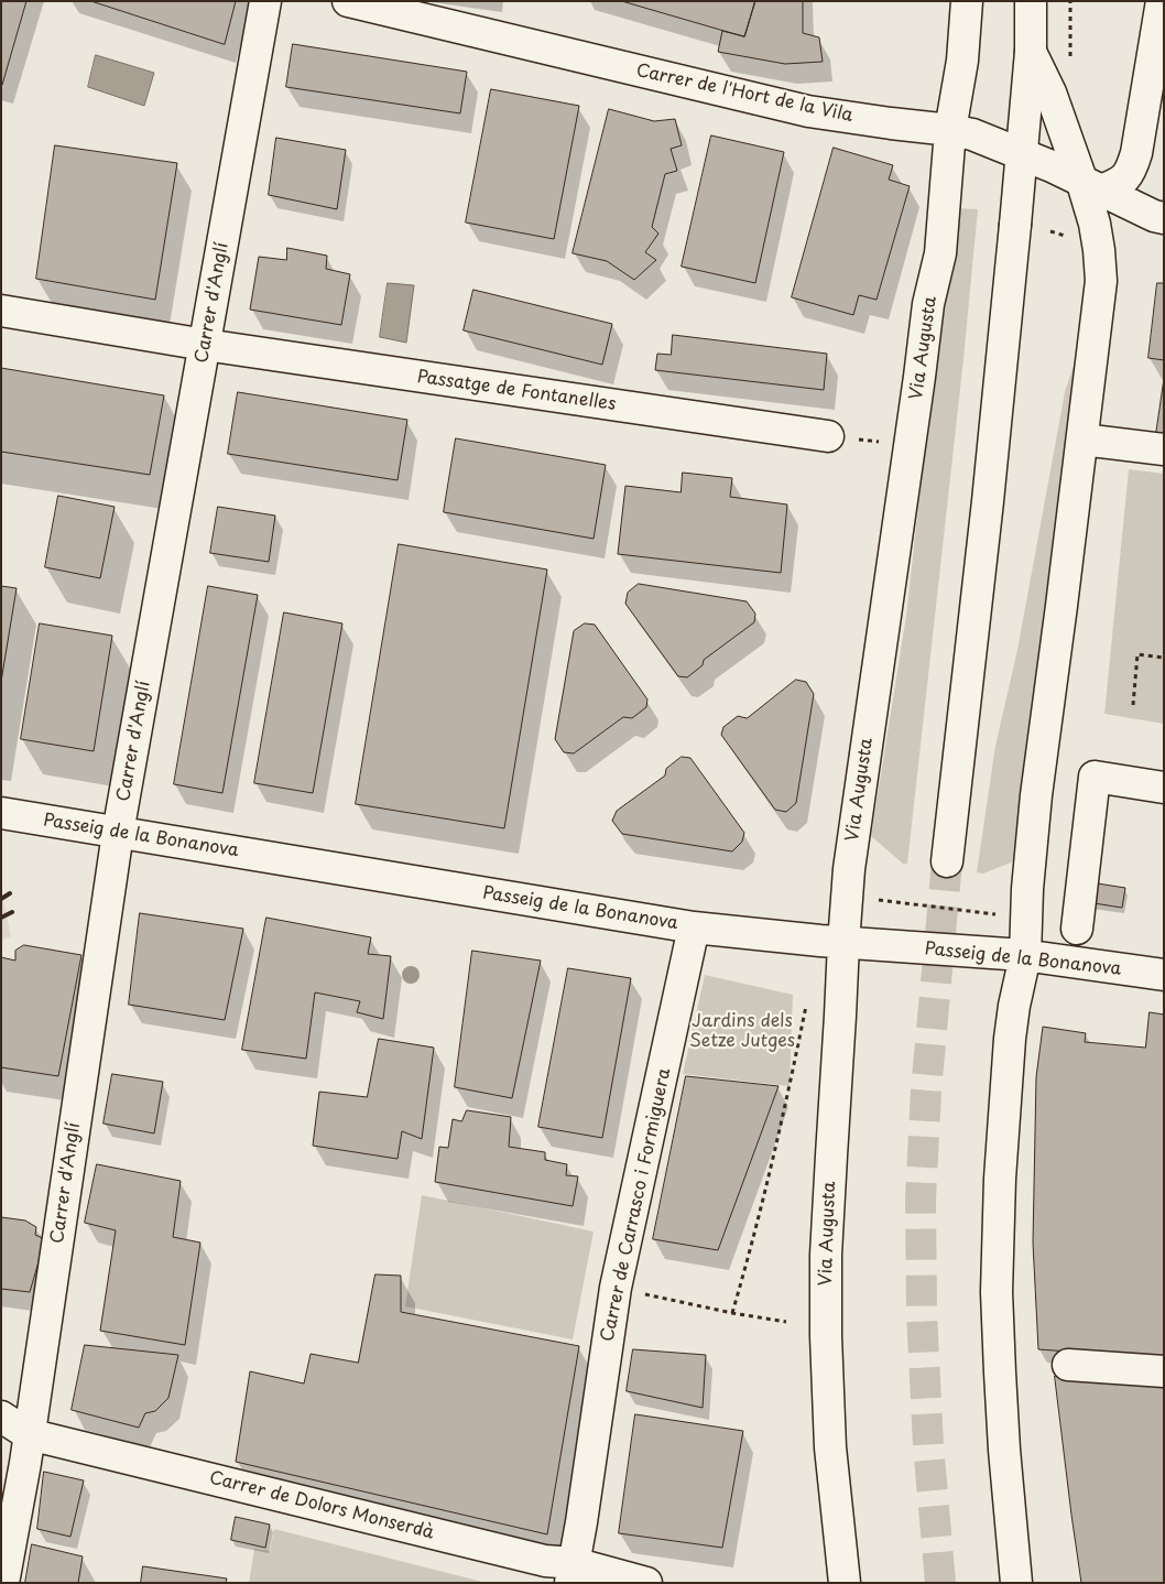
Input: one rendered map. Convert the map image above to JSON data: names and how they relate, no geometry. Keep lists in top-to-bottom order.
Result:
{
  "streets": {
    "main road": [
      "Carrer de l'Hort de la Vila",
      "Carrer d'Anglí",
      "Via Augusta",
      "Passatge de Fontanelles",
      "Passeig de la Bonanova",
      "Carrer de Carrasco i Formiguera",
      "Carrer de Dolors Monserdà"
    ]
  },
  "crossings": [
    ["Carrer de l'Hort de la Vila", "Via Augusta"],
    ["Carrer d'Anglí", "Passatge de Fontanelles"],
    ["Carrer d'Anglí", "Passeig de la Bonanova"],
    ["Carrer d'Anglí", "Carrer de Dolors Monserdà"],
    ["Via Augusta", "Passeig de la Bonanova"],
    ["Passeig de la Bonanova", "Carrer de Carrasco i Formiguera"],
    ["Carrer de Carrasco i Formiguera", "Carrer de Dolors Monserdà"]
  ],
  "parks": ["Jardins dels Setze Jutges"]
}
